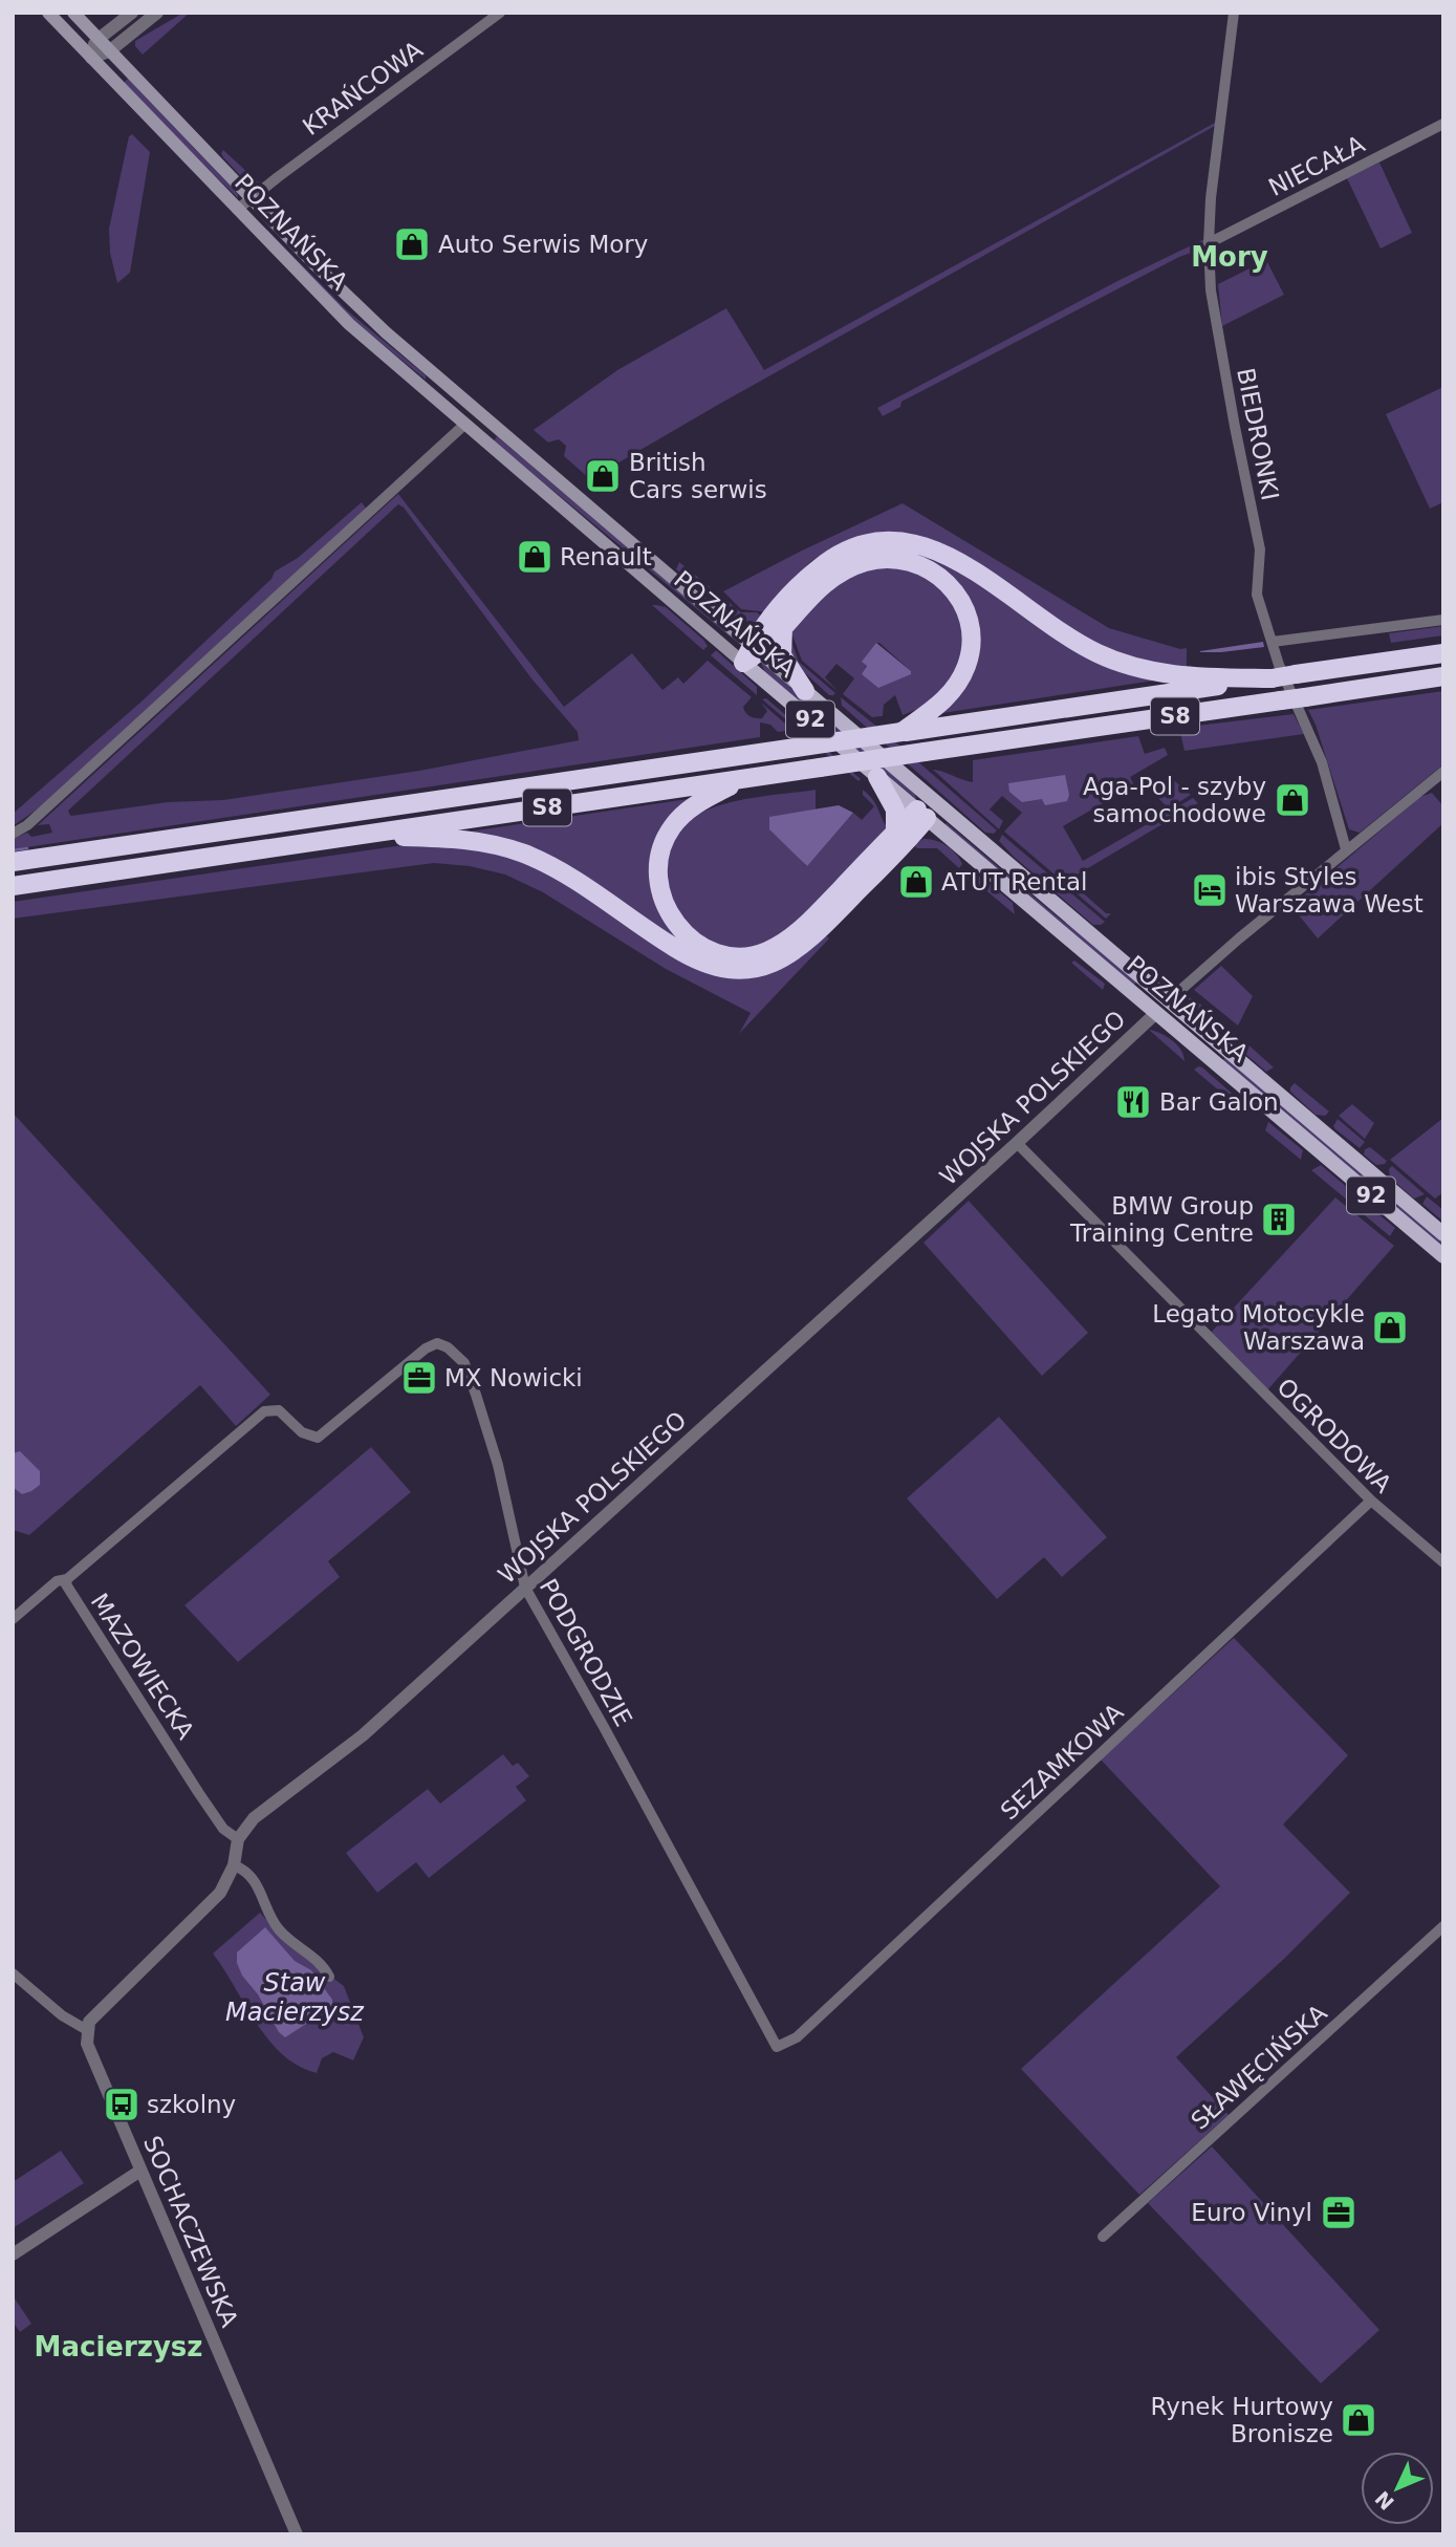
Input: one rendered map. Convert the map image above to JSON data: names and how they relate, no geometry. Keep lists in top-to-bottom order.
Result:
{
  "streets": {
    "highway": ["S8"],
    "main road": ["POZNAŃSKA", "92"],
    "street": [
      "KRAŃCOWA",
      "NIECAŁA",
      "BIEDRONKI",
      "WOJSKA POLSKIEGO",
      "OGRODOWA",
      "PODGRODZIE",
      "MAZOWIECKA",
      "SEZAMKOWA",
      "SŁAWĘCIŃSKA",
      "SOCHACZEWSKA"
    ]
  },
  "crossings": [
    ["KRAŃCOWA", "POZNAŃSKA"],
    ["NIECAŁA", "BIEDRONKI"],
    ["POZNAŃSKA", "WOJSKA POLSKIEGO"],
    ["WOJSKA POLSKIEGO", "OGRODOWA"],
    ["WOJSKA POLSKIEGO", "PODGRODZIE"],
    ["WOJSKA POLSKIEGO", "MAZOWIECKA"],
    ["OGRODOWA", "SEZAMKOWA"],
    ["PODGRODZIE", "MAZOWIECKA"],
    ["PODGRODZIE", "SEZAMKOWA"]
  ],
  "districts": ["Mory", "Macierzysz"],
  "water": ["Staw Macierzysz"],
  "places": {
    "shop": [
      "Auto Serwis Mory",
      "British Cars serwis",
      "Renault",
      "Aga-Pol - szyby samochodowe",
      "ATUT Rental",
      "Legato Motocykle Warszawa",
      "Rynek Hurtowy Bronisze"
    ],
    "hotel": ["ibis Styles Warszawa West"],
    "restaurant": ["Bar Galon"],
    "building": ["BMW Group Training Centre"],
    "office": ["MX Nowicki", "Euro Vinyl"],
    "bus stop": ["szkolny"]
  },
  "north": "bottom left"
}
